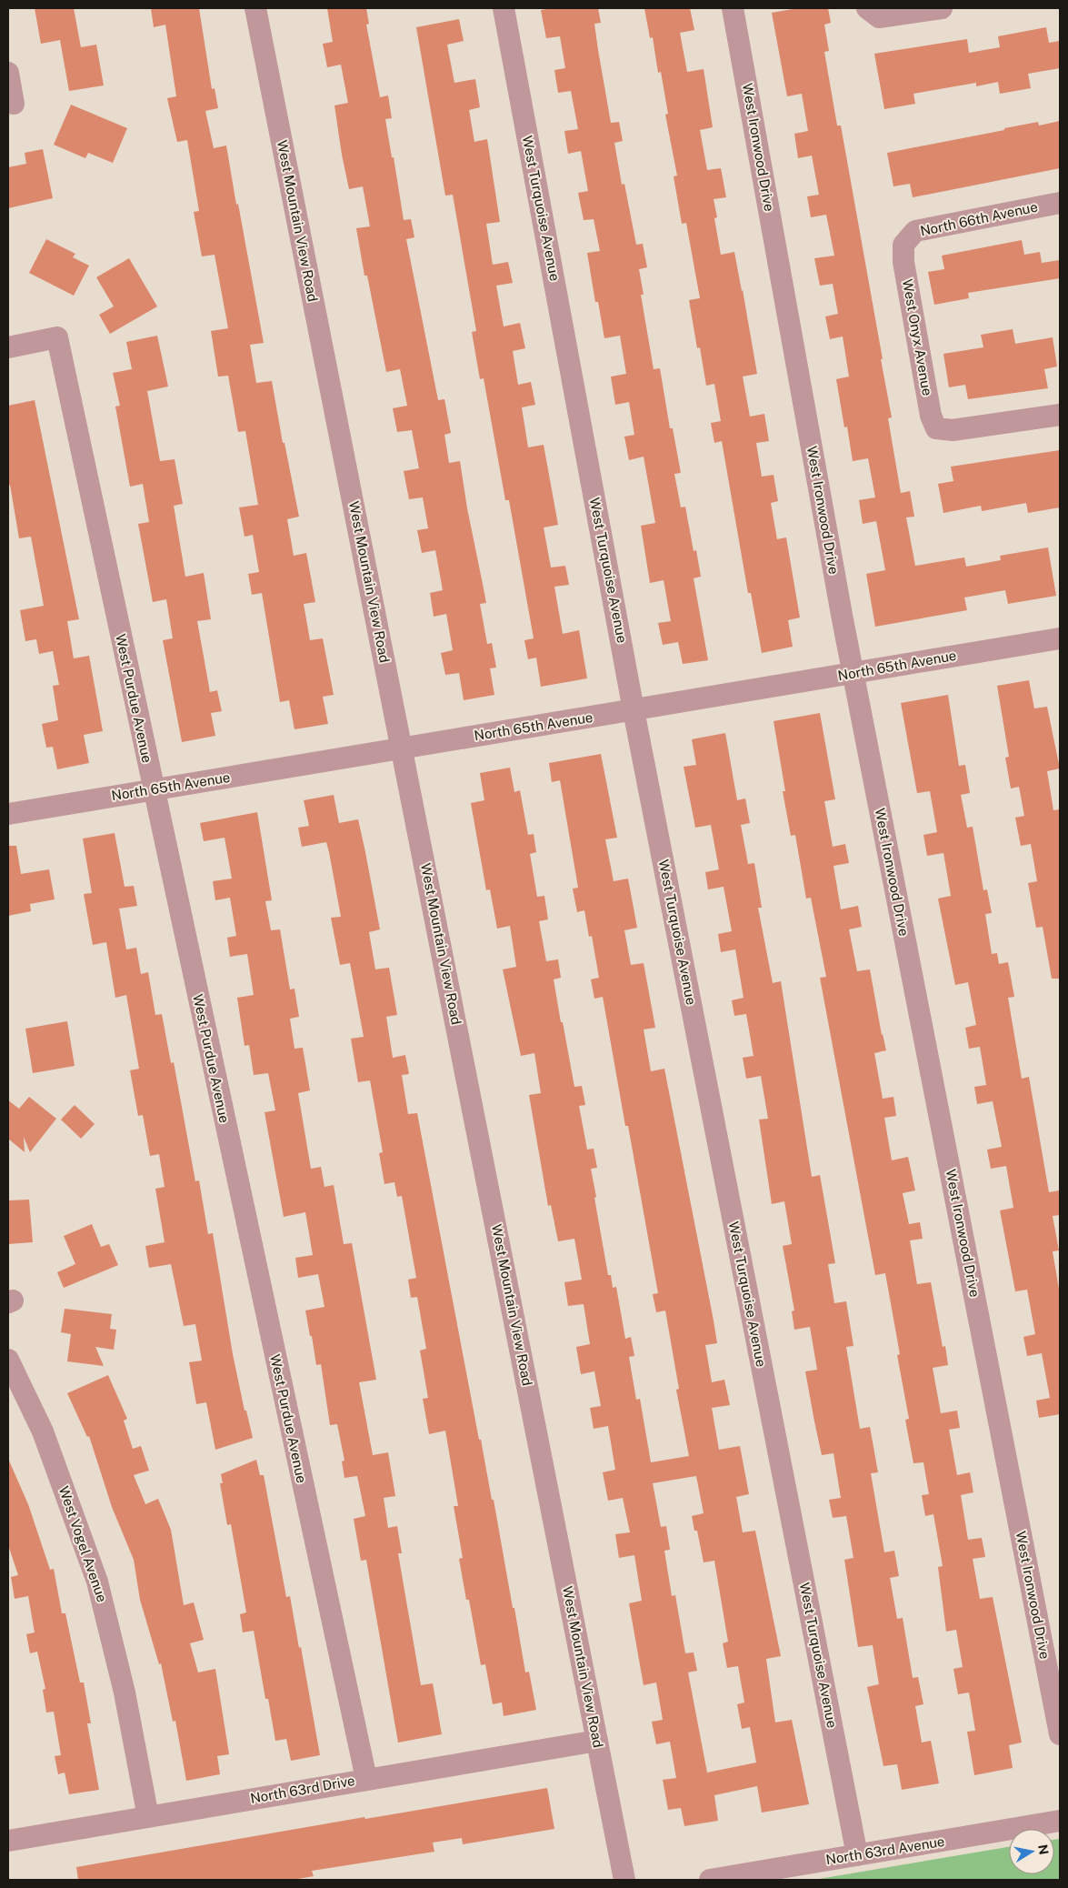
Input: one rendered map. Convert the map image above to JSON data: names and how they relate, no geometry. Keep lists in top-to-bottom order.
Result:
{
  "streets": {
    "street": [
      "West Ironwood Drive",
      "West Turquoise Avenue",
      "North 66th Avenue",
      "West Mountain View Road",
      "West Onyx Avenue",
      "North 65th Avenue",
      "West Purdue Avenue",
      "West Vogel Avenue",
      "North 63rd Drive",
      "North 63rd Avenue"
    ]
  },
  "crossings": [
    ["West Ironwood Drive", "North 65th Avenue"],
    ["West Turquoise Avenue", "North 65th Avenue"],
    ["West Turquoise Avenue", "North 63rd Avenue"],
    ["North 66th Avenue", "West Onyx Avenue"],
    ["West Mountain View Road", "North 65th Avenue"],
    ["West Mountain View Road", "North 63rd Drive"],
    ["North 65th Avenue", "West Purdue Avenue"],
    ["West Purdue Avenue", "North 63rd Drive"],
    ["West Vogel Avenue", "North 63rd Drive"]
  ],
  "north": "right"
}
